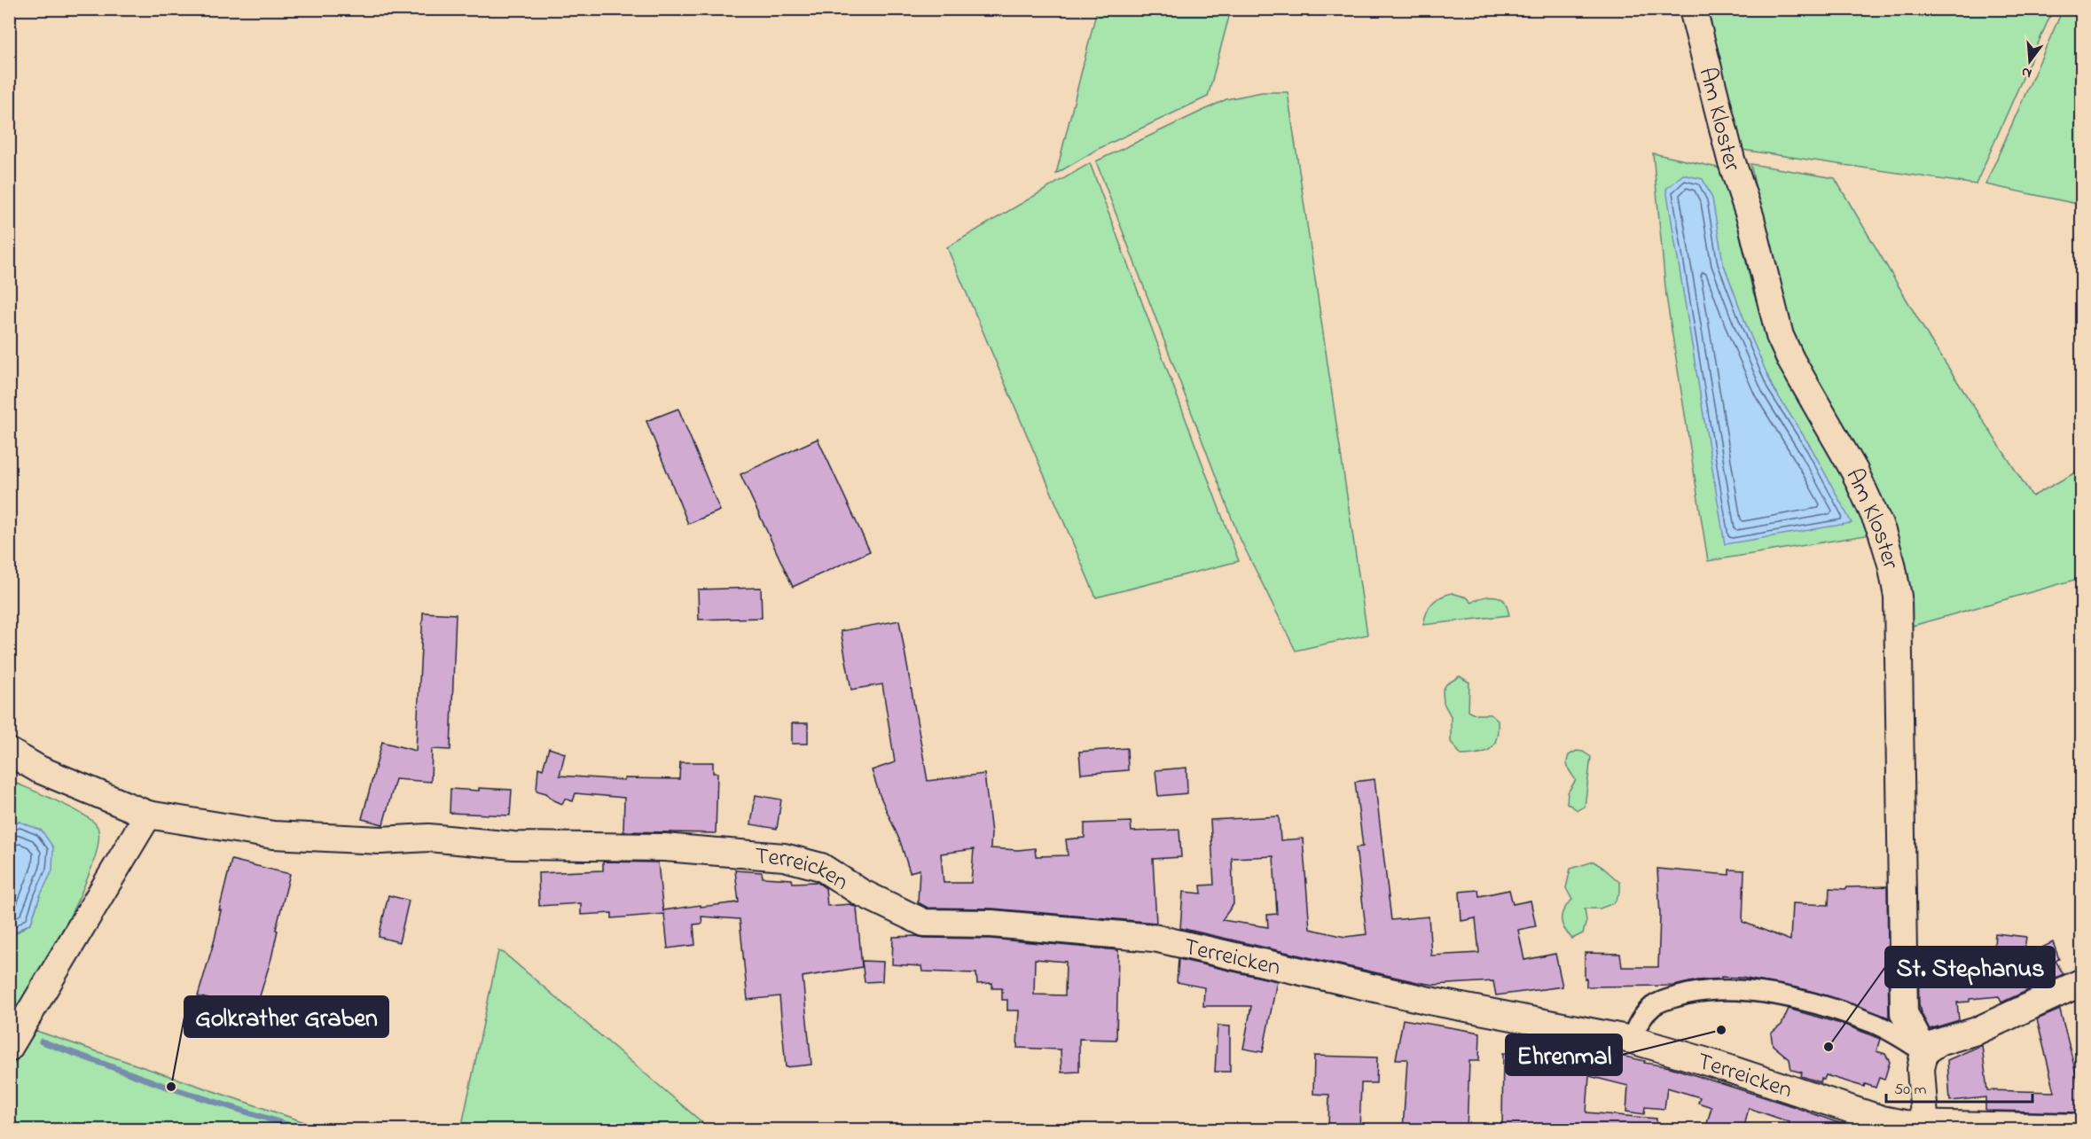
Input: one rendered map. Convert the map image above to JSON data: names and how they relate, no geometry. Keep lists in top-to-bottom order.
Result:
{
  "streets": {
    "main road": ["Am Kloster", "Terreicken"]
  },
  "places": ["Ehrenmal", "St. Stephanus", "Golkrather Graben"],
  "scale_bar": "50 m",
  "north": "bottom"
}
